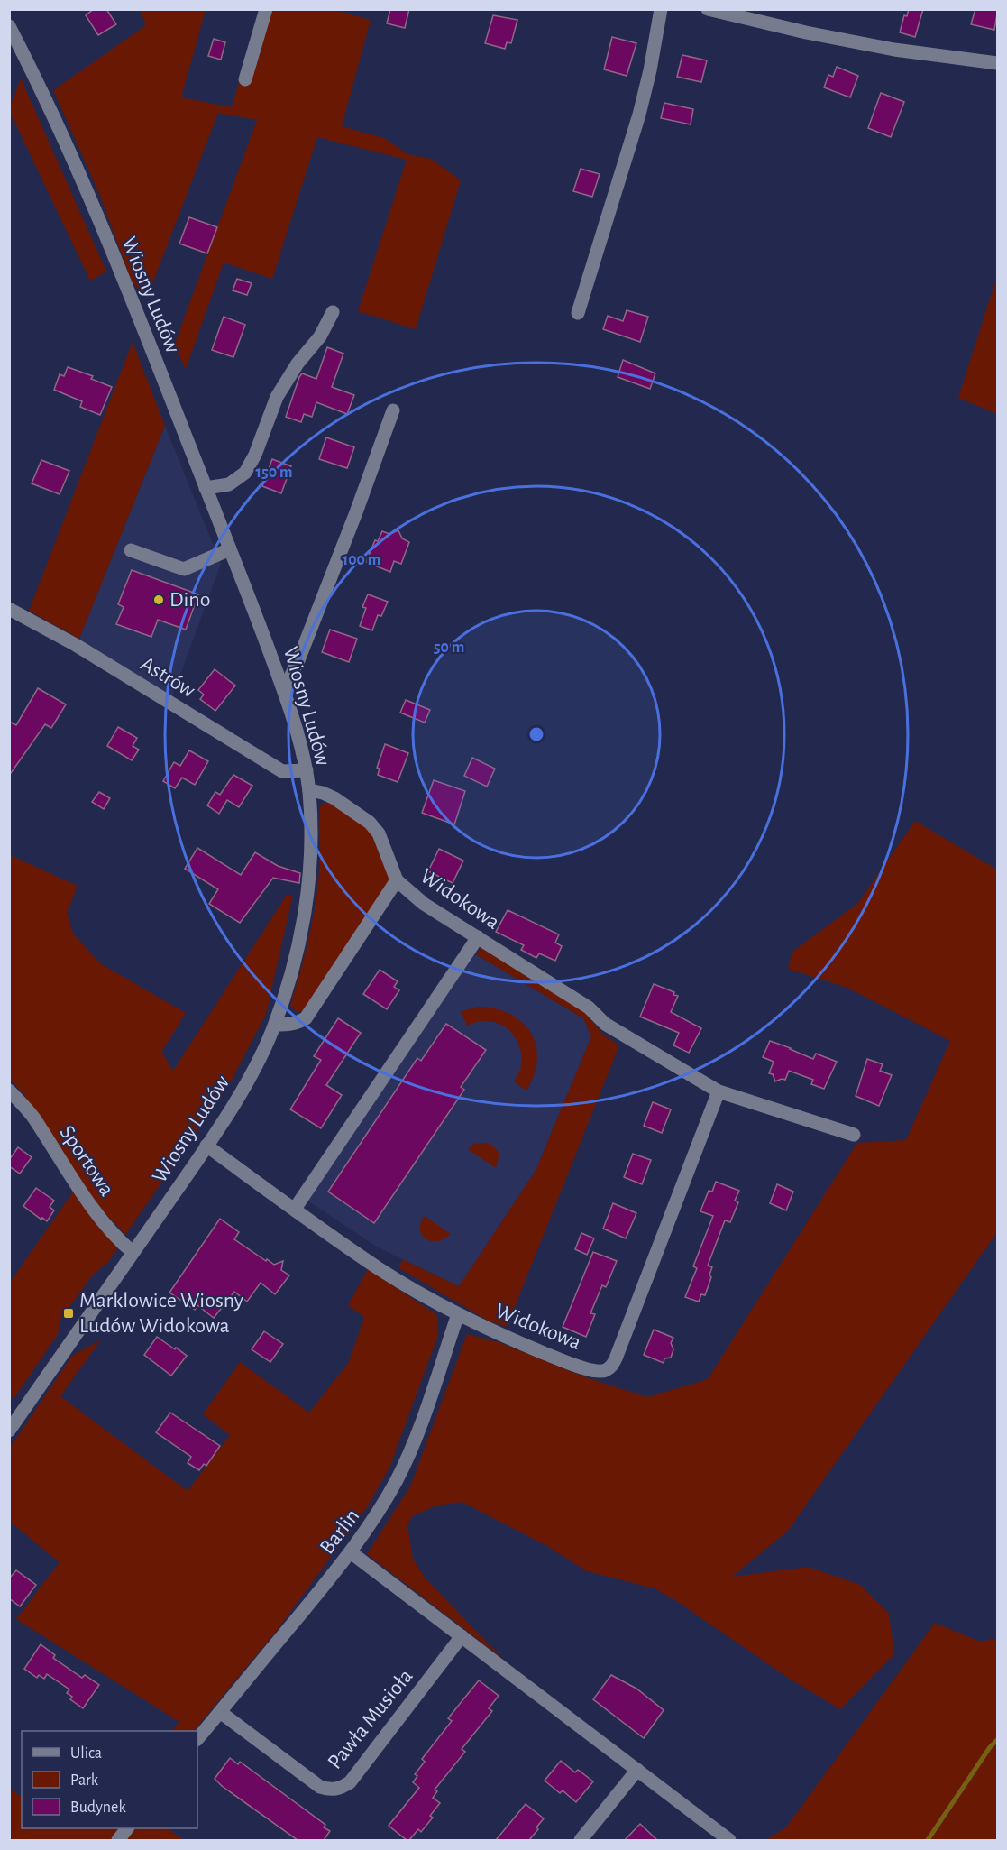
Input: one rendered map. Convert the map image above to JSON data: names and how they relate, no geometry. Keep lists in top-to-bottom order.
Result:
{
  "streets": {
    "street": [
      "Wiosny Ludów",
      "Astrów",
      "Widokowa",
      "Sportowa",
      "Barlin",
      "Pawła Musioła"
    ]
  },
  "crossings": [
    ["Wiosny Ludów", "Astrów"],
    ["Wiosny Ludów", "Widokowa"],
    ["Wiosny Ludów", "Sportowa"],
    ["Widokowa", "Barlin"],
    ["Barlin", "Pawła Musioła"]
  ],
  "places": {
    "other": ["Dino"],
    "transit": ["Marklowice Wiosny Ludów Widokowa"]
  },
  "legend": ["Ulica", "Park", "Budynek"],
  "rings": ["150 m", "100 m", "50 m"]
}
